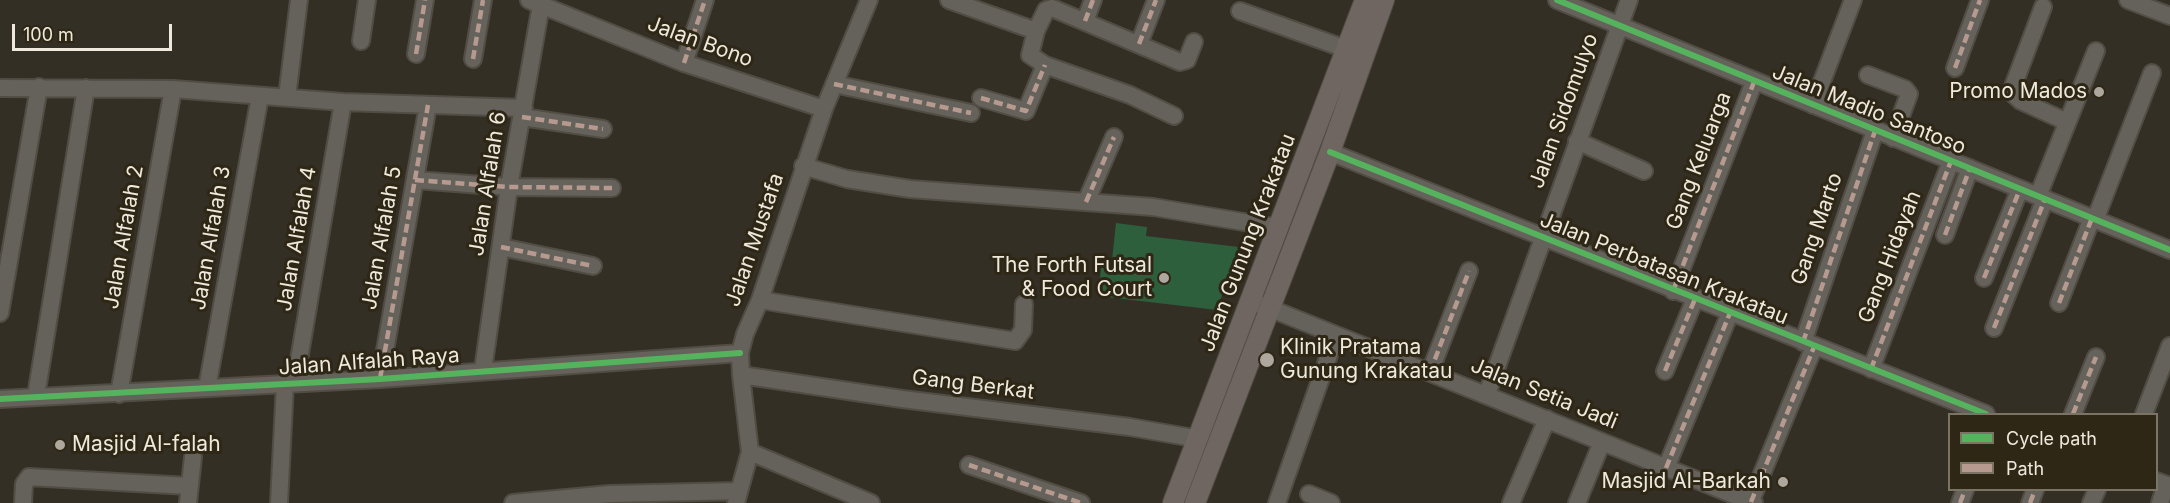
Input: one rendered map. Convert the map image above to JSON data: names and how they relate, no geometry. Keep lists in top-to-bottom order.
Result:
{
  "streets": {
    "main road": ["Jalan Gunung Krakatau"],
    "street": [
      "Jalan Bono",
      "Jalan Madio Santoso",
      "Jalan Sidomulyo",
      "Gang Keluarga",
      "Jalan Alfalah 6",
      "Gang Marto",
      "Jalan Alfalah 2",
      "Jalan Alfalah 3",
      "Jalan Alfalah 5",
      "Jalan Alfalah 4",
      "Jalan Mustafa",
      "Gang Hidayah",
      "Jalan Perbatasan Krakatau",
      "Jalan Alfalah Raya",
      "Gang Berkat",
      "Jalan Setia Jadi"
    ]
  },
  "crossings": [
    ["Jalan Bono", "Jalan Alfalah 6"],
    ["Jalan Bono", "Jalan Mustafa"],
    ["Jalan Madio Santoso", "Jalan Sidomulyo"],
    ["Jalan Madio Santoso", "Gang Keluarga"],
    ["Jalan Madio Santoso", "Gang Marto"],
    ["Jalan Madio Santoso", "Gang Hidayah"],
    ["Jalan Sidomulyo", "Jalan Perbatasan Krakatau"],
    ["Jalan Sidomulyo", "Jalan Setia Jadi"],
    ["Gang Keluarga", "Jalan Perbatasan Krakatau"],
    ["Jalan Alfalah 6", "Jalan Alfalah Raya"],
    ["Gang Marto", "Jalan Perbatasan Krakatau"],
    ["Gang Marto", "Jalan Setia Jadi"],
    ["Jalan Alfalah 2", "Jalan Alfalah Raya"],
    ["Jalan Alfalah 3", "Jalan Alfalah Raya"],
    ["Jalan Alfalah 5", "Jalan Alfalah Raya"],
    ["Jalan Alfalah 4", "Jalan Alfalah Raya"],
    ["Jalan Mustafa", "Jalan Alfalah Raya"],
    ["Jalan Mustafa", "Gang Berkat"],
    ["Jalan Gunung Krakatau", "Jalan Perbatasan Krakatau"],
    ["Jalan Gunung Krakatau", "Gang Berkat"],
    ["Jalan Gunung Krakatau", "Jalan Setia Jadi"],
    ["Gang Hidayah", "Jalan Perbatasan Krakatau"]
  ],
  "places": [
    "Promo Mados",
    "The Forth Futsal & Food Court",
    "Klinik Pratama Gunung Krakatau",
    "Masjid Al-falah",
    "Masjid Al-Barkah"
  ],
  "legend": ["Cycle path", "Path"],
  "scale_bar": "100 m"
}
